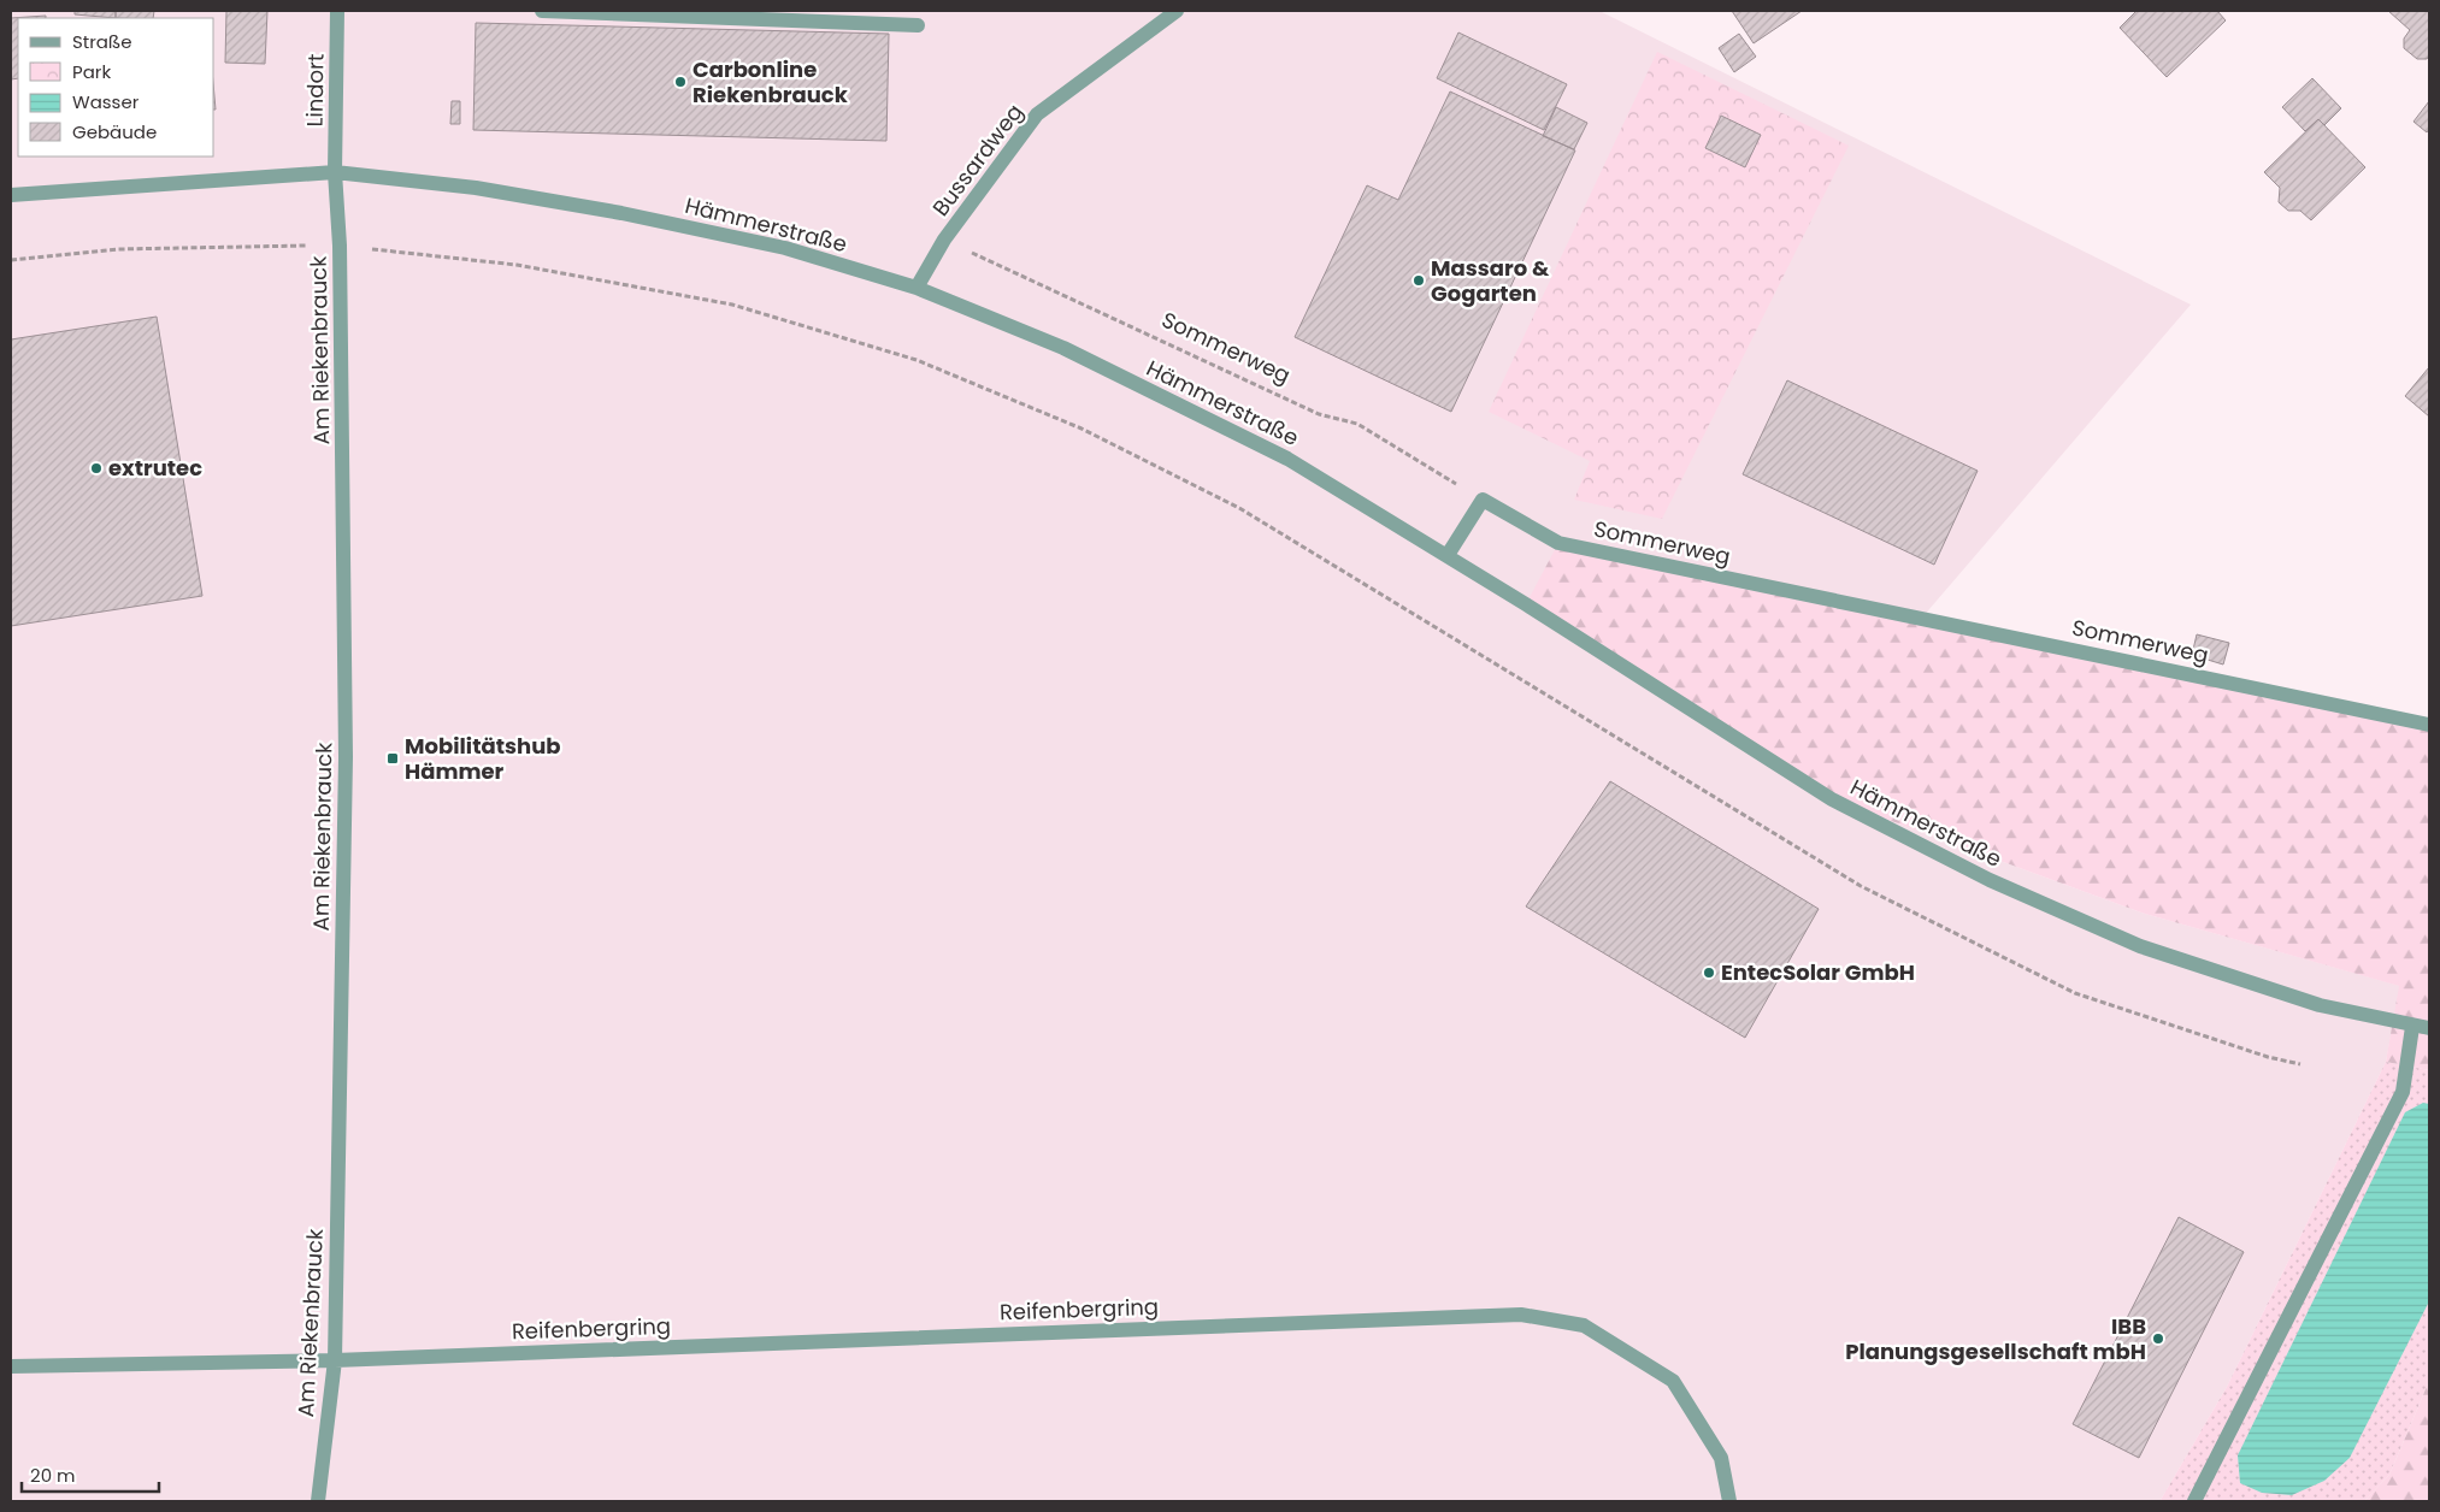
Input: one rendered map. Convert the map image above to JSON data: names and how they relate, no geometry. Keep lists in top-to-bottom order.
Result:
{
  "streets": {
    "street": [
      "Lindort",
      "Bussardweg",
      "Hämmerstraße",
      "Sommerweg",
      "Am Riekenbrauck",
      "Reifenbergring"
    ]
  },
  "crossings": [
    ["Lindort", "Hämmerstraße"],
    ["Lindort", "Am Riekenbrauck"],
    ["Bussardweg", "Hämmerstraße"],
    ["Bussardweg", "Sommerweg"],
    ["Hämmerstraße", "Am Riekenbrauck"],
    ["Am Riekenbrauck", "Reifenbergring"]
  ],
  "places": {
    "other": [
      "Carbonline Riekenbrauck",
      "Massaro & Gogarten",
      "extrutec",
      "EntecSolar GmbH",
      "IBB Planungsgesellschaft mbH"
    ],
    "transit": ["Mobilitätshub Hämmer"]
  },
  "legend": [
    "Straße",
    "Park",
    "Wasser",
    "Gebäude"
  ],
  "scale_bar": "20 m"
}
